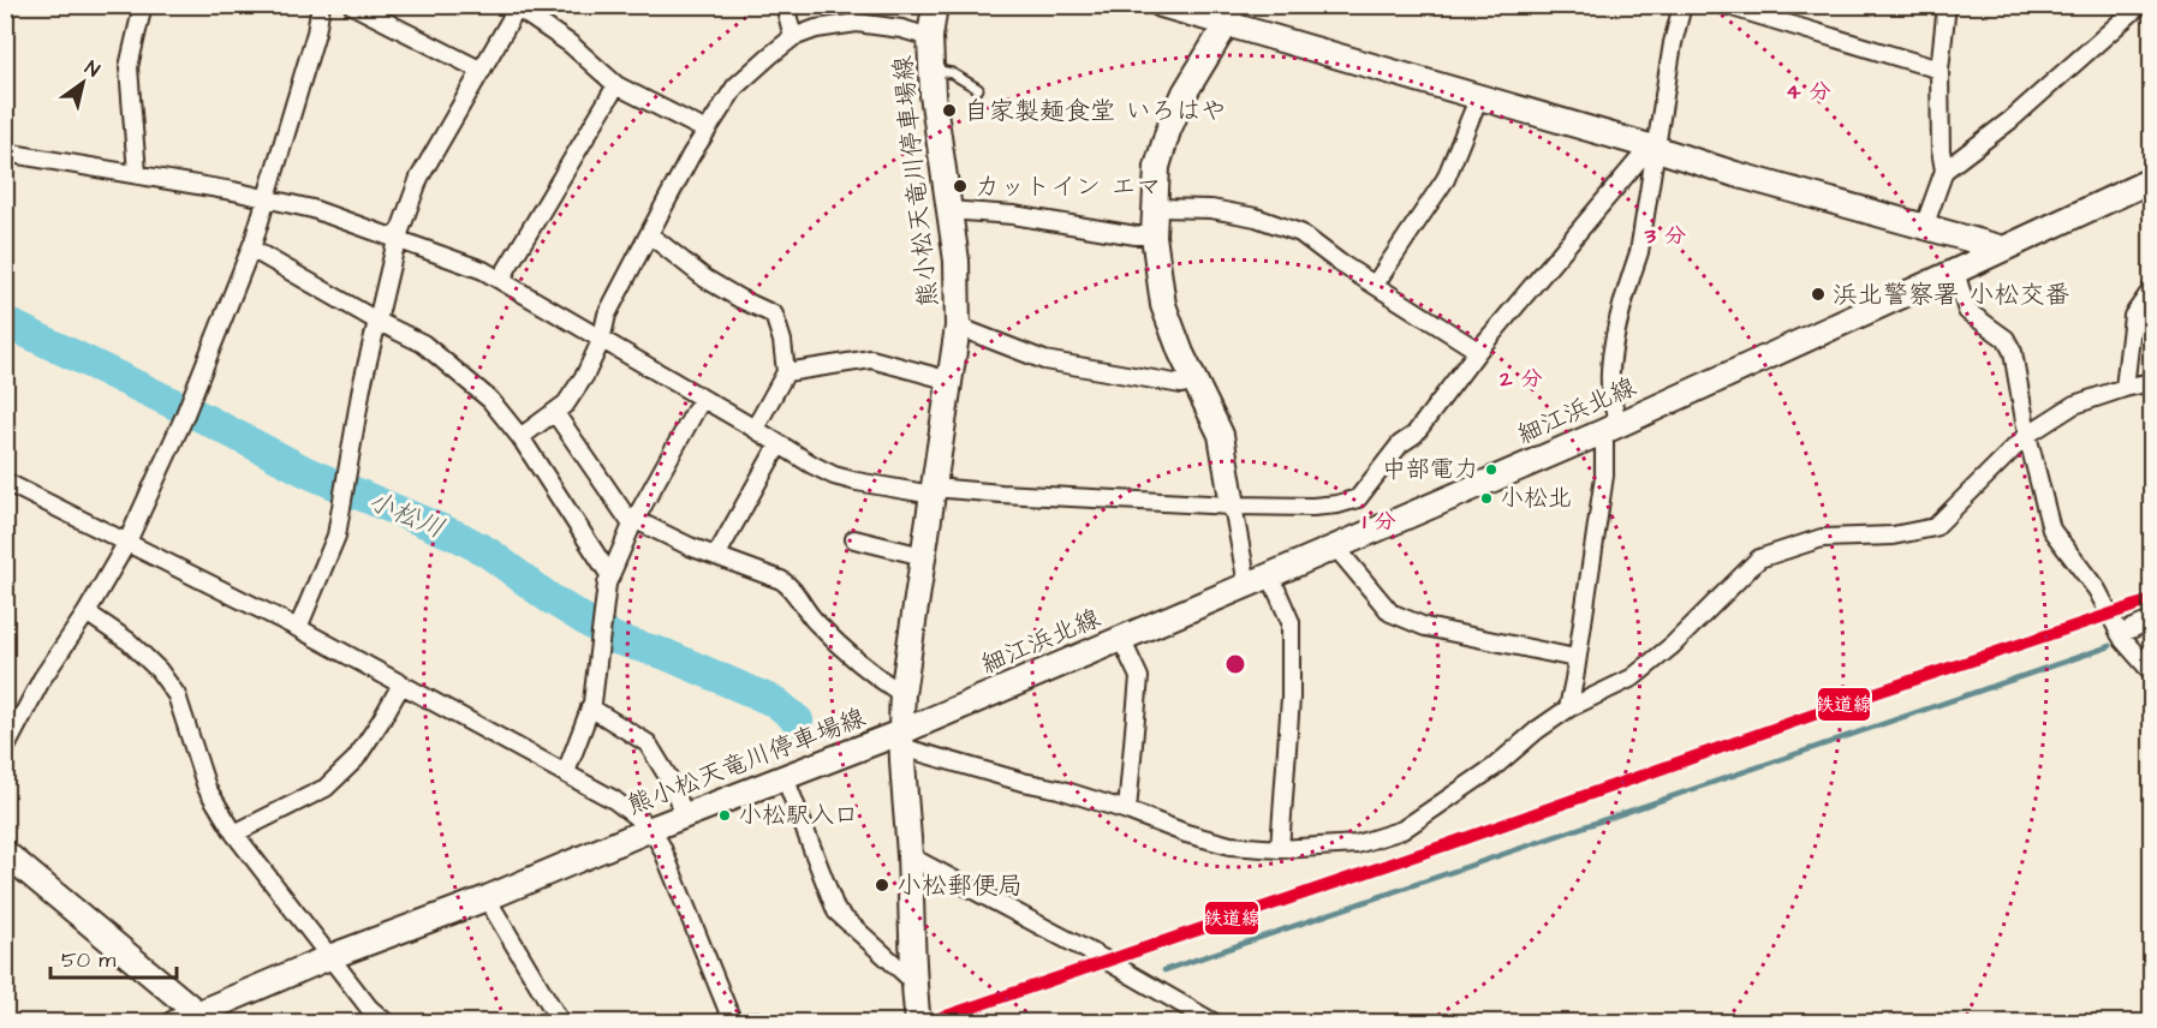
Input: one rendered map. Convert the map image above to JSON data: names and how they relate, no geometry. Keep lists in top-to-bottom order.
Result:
{
  "streets": {
    "main road": ["熊小松天竜川停車場線", "細江浜北線"]
  },
  "crossings": [
    ["熊小松天竜川停車場線", "細江浜北線"]
  ],
  "water": ["小松川"],
  "places": [
    "自家製麺食堂 いろはや",
    "カットイン エマ",
    "浜北警察署 小松交番",
    "中部電力",
    "小松北",
    "小松駅入口",
    "小松郵便局"
  ],
  "lines": ["transit line 鉄道線"],
  "scale_bar": "50 m",
  "north": "top right",
  "rings": [
    "4 分",
    "3 分",
    "2 分",
    "1 分"
  ]
}
